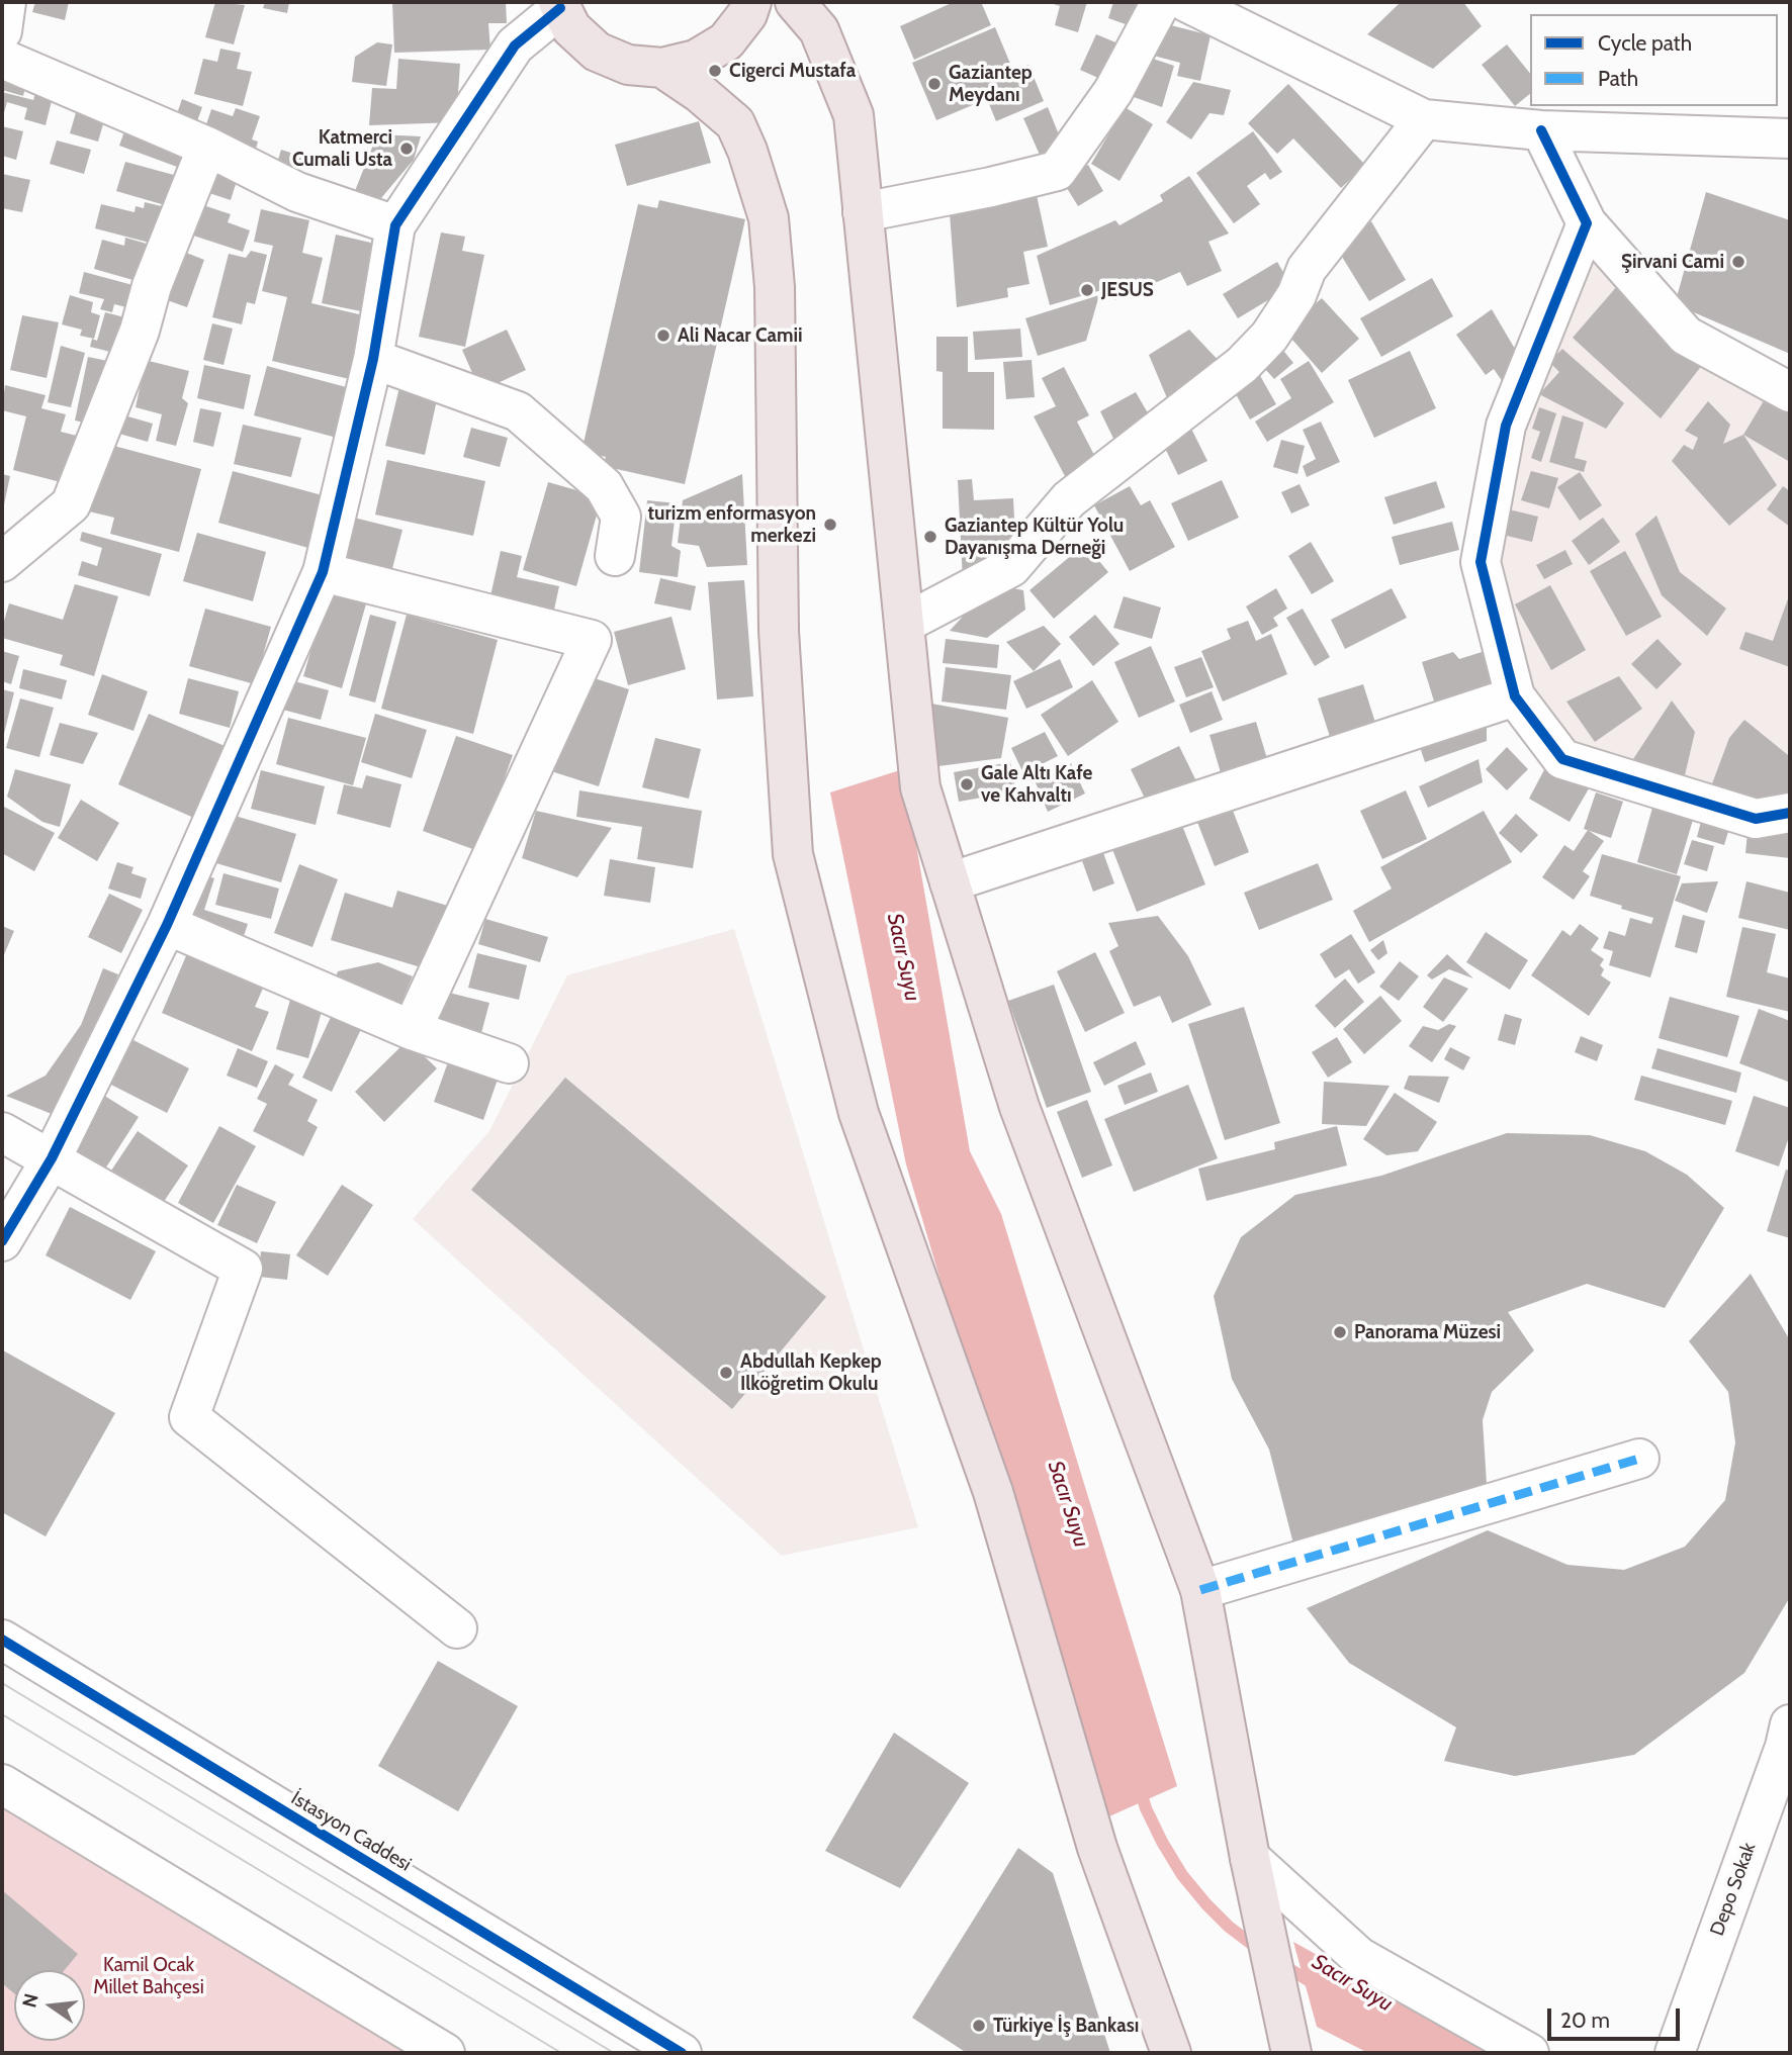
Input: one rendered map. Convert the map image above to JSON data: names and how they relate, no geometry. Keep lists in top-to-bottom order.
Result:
{
  "streets": {
    "street": ["İstasyon Caddesi", "Depo Sokak"]
  },
  "water": ["Sacır Suyu"],
  "parks": ["Kamil Ocak Millet Bahçesi"],
  "places": [
    "Cigerci Mustafa",
    "Gaziantep Meydanı",
    "Katmerci Cumali Usta",
    "Şirvani Cami",
    "JESUS",
    "Ali Nacar Camii",
    "turizm enformasyon merkezi",
    "Gaziantep Kültür Yolu Dayanışma Derneği",
    "Gale Altı Kafe ve Kahvaltı",
    "Panorama Müzesi",
    "Abdullah Kepkep Ilköğretim Okulu",
    "Türkiye İş Bankası"
  ],
  "legend": ["Cycle path", "Path"],
  "scale_bar": "20 m",
  "north": "left"
}
